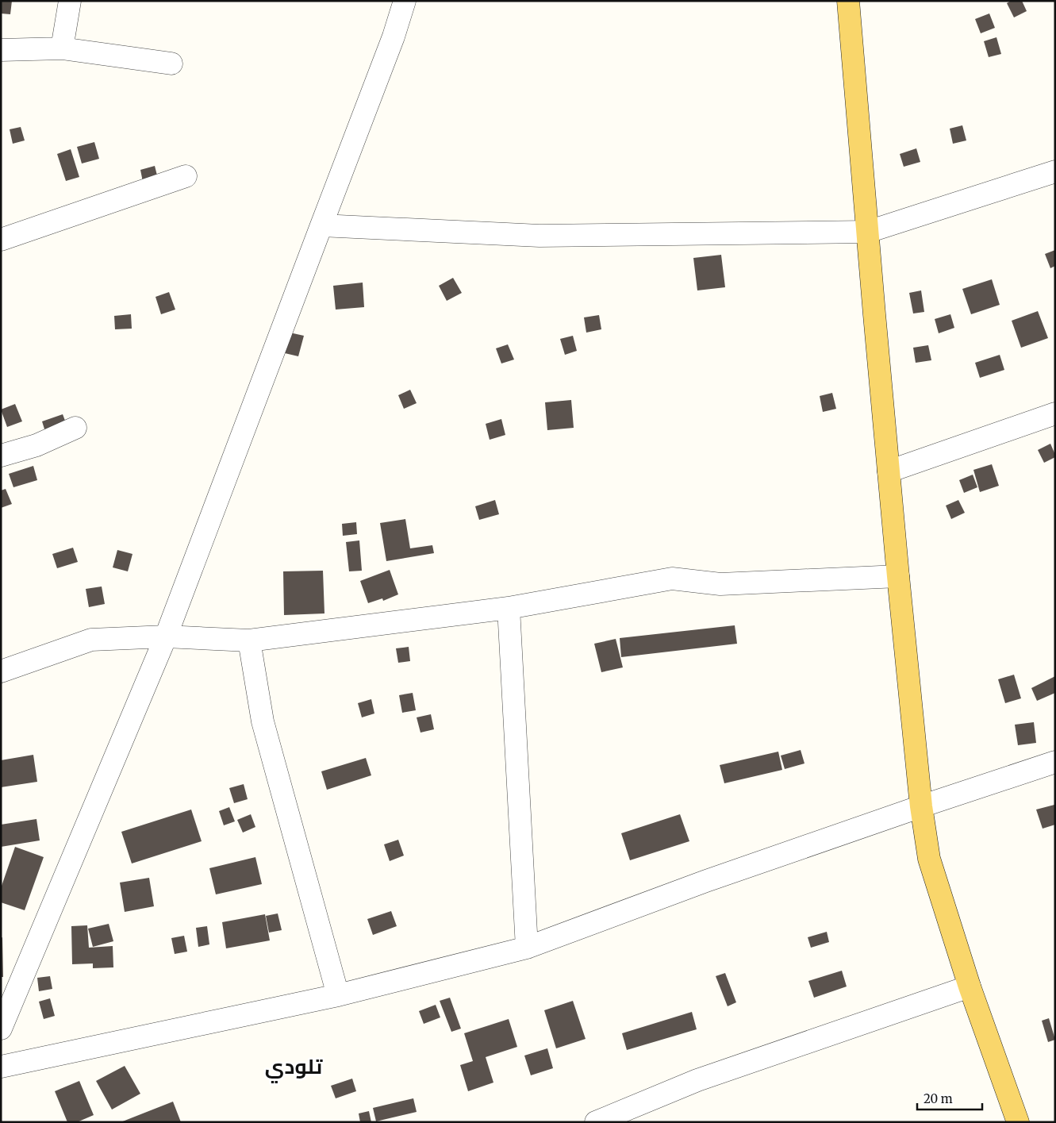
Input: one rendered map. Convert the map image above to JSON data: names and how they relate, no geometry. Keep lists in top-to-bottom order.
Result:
{
  "districts": ["تلودي"],
  "scale_bar": "20 m"
}
